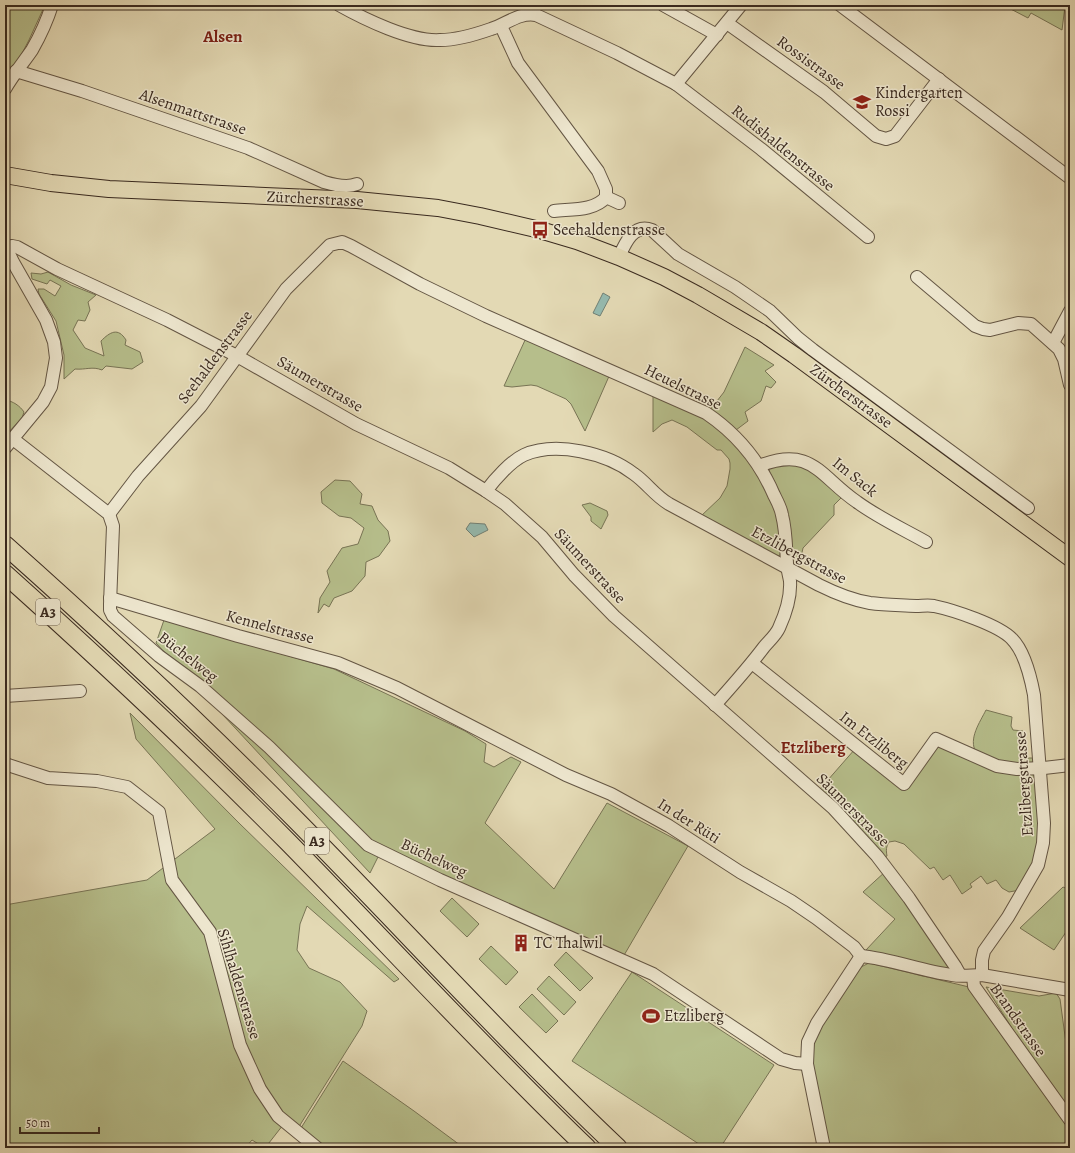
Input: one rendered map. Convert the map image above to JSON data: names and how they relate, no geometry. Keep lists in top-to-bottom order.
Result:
{
  "streets": {
    "highway": ["A3"],
    "main road": ["Zürcherstrasse"],
    "street": [
      "Rossistrasse",
      "Alsenmattstrasse",
      "Rudishaldenstrasse",
      "Seehaldenstrasse",
      "Säumerstrasse",
      "Heuelstrasse",
      "Im Sack",
      "Etzlibergstrasse",
      "Kennelstrasse",
      "Büchelweg",
      "Im Etzliberg",
      "In der Rüti",
      "Sihlhaldenstrasse",
      "Brandstrasse"
    ]
  },
  "crossings": [
    ["Seehaldenstrasse", "Säumerstrasse"],
    ["Seehaldenstrasse", "Heuelstrasse"],
    ["Säumerstrasse", "Heuelstrasse"],
    ["Säumerstrasse", "Etzlibergstrasse"],
    ["Säumerstrasse", "Brandstrasse"],
    ["Heuelstrasse", "Im Sack"],
    ["Heuelstrasse", "Etzlibergstrasse"],
    ["Heuelstrasse", "Im Etzliberg"],
    ["Etzlibergstrasse", "Im Etzliberg"],
    ["Etzlibergstrasse", "Brandstrasse"],
    ["Kennelstrasse", "Büchelweg"],
    ["Kennelstrasse", "In der Rüti"]
  ],
  "districts": ["Alsen", "Etzliberg"],
  "places": {
    "school or university": ["Kindergarten Rossi"],
    "bus stop": ["Seehaldenstrasse"],
    "building": ["TC Thalwil"],
    "sports": ["Etzliberg"]
  },
  "scale_bar": "50 m"
}
